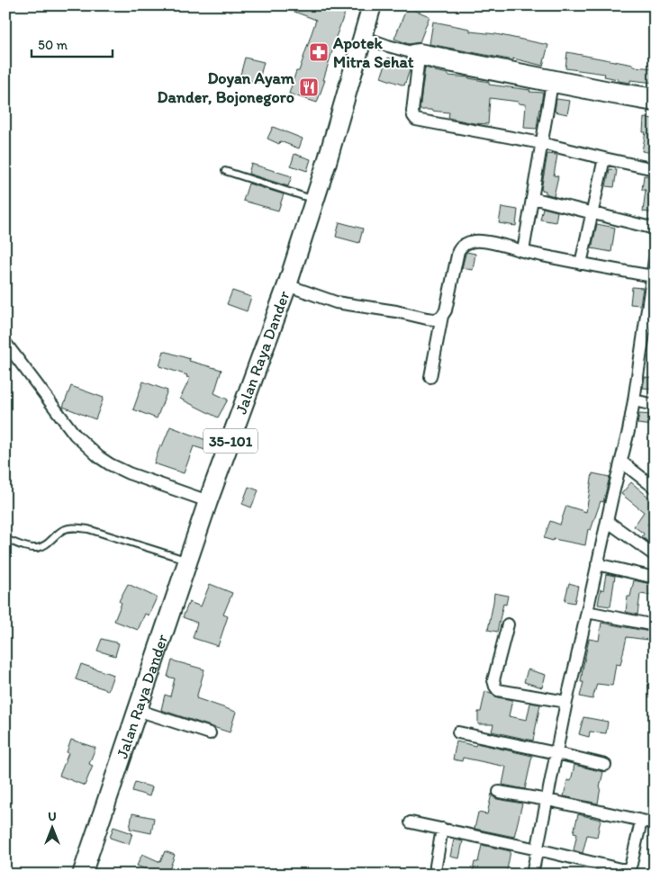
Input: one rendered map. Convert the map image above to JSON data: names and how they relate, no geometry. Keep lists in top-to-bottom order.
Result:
{
  "streets": {
    "main road": ["Jalan Raya Dander", "35-101"]
  },
  "places": {
    "pharmacy": ["Apotek Mitra Sehat"],
    "restaurant": ["Doyan Ayam Dander, Bojonegoro"]
  },
  "scale_bar": "50 m",
  "north": "top"
}
